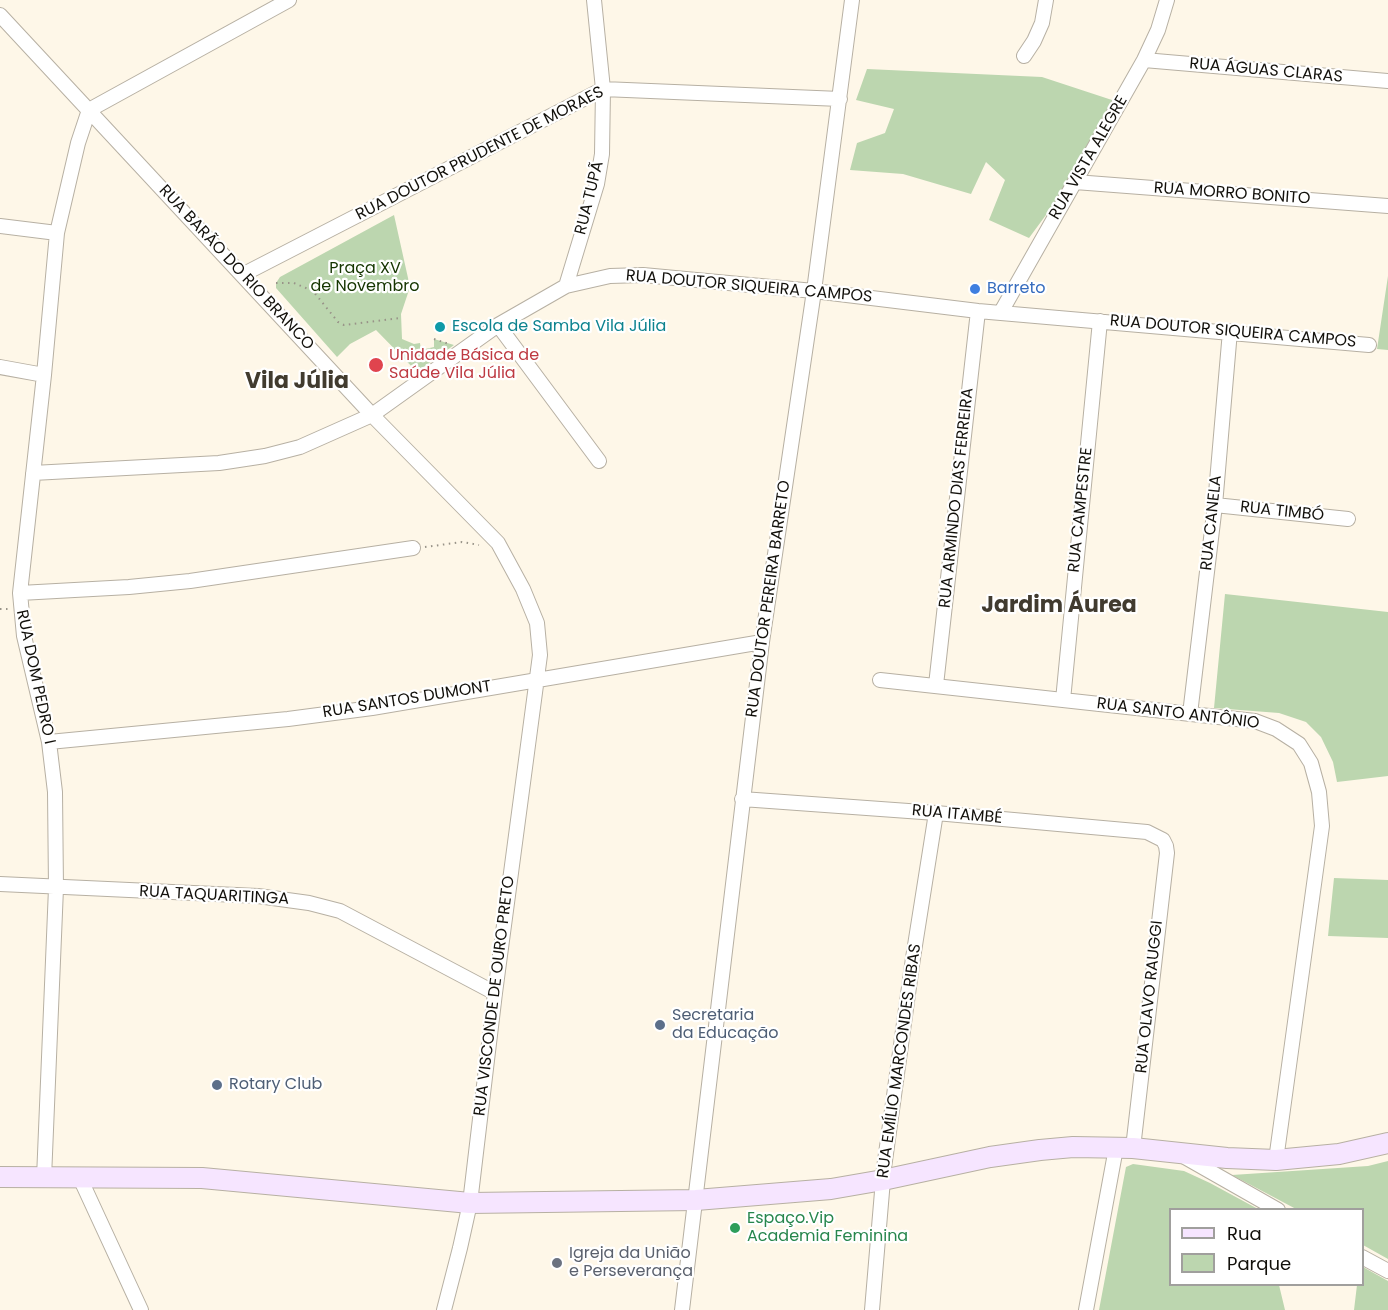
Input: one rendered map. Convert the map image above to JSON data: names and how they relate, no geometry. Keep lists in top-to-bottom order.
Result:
{
  "streets": {
    "street": [
      "RUA ÁGUAS CLARAS",
      "RUA DOUTOR PRUDENTE DE MORAES",
      "RUA VISTA ALEGRE",
      "RUA MORRO BONITO",
      "RUA TUPÃ",
      "RUA BARÃO DO RIO BRANCO",
      "RUA DOUTOR SIQUEIRA CAMPOS",
      "RUA ARMINDO DIAS FERREIRA",
      "RUA CAMPESTRE",
      "RUA TIMBÓ",
      "RUA CANELA",
      "RUA DOUTOR PEREIRA BARRETO",
      "RUA DOM PEDRO I",
      "RUA SANTOS DUMONT",
      "RUA SANTO ANTÔNIO",
      "RUA ITAMBÉ",
      "RUA TAQUARITINGA",
      "RUA VISCONDE DE OURO PRETO",
      "RUA OLAVO RAUGGI",
      "RUA EMÍLIO MARCONDES RIBAS"
    ]
  },
  "crossings": [
    ["RUA ÁGUAS CLARAS", "RUA VISTA ALEGRE"],
    ["RUA DOUTOR PRUDENTE DE MORAES", "RUA TUPÃ"],
    ["RUA DOUTOR PRUDENTE DE MORAES", "RUA BARÃO DO RIO BRANCO"],
    ["RUA DOUTOR PRUDENTE DE MORAES", "RUA DOUTOR PEREIRA BARRETO"],
    ["RUA VISTA ALEGRE", "RUA MORRO BONITO"],
    ["RUA VISTA ALEGRE", "RUA DOUTOR SIQUEIRA CAMPOS"],
    ["RUA TUPÃ", "RUA DOUTOR SIQUEIRA CAMPOS"],
    ["RUA BARÃO DO RIO BRANCO", "RUA DOUTOR SIQUEIRA CAMPOS"],
    ["RUA BARÃO DO RIO BRANCO", "RUA DOM PEDRO I"],
    ["RUA BARÃO DO RIO BRANCO", "RUA SANTOS DUMONT"],
    ["RUA BARÃO DO RIO BRANCO", "RUA VISCONDE DE OURO PRETO"],
    ["RUA DOUTOR SIQUEIRA CAMPOS", "RUA ARMINDO DIAS FERREIRA"],
    ["RUA DOUTOR SIQUEIRA CAMPOS", "RUA CAMPESTRE"],
    ["RUA DOUTOR SIQUEIRA CAMPOS", "RUA CANELA"],
    ["RUA DOUTOR SIQUEIRA CAMPOS", "RUA DOUTOR PEREIRA BARRETO"],
    ["RUA DOUTOR SIQUEIRA CAMPOS", "RUA DOM PEDRO I"],
    ["RUA ARMINDO DIAS FERREIRA", "RUA SANTO ANTÔNIO"],
    ["RUA CAMPESTRE", "RUA SANTO ANTÔNIO"],
    ["RUA TIMBÓ", "RUA CANELA"],
    ["RUA CANELA", "RUA SANTO ANTÔNIO"],
    ["RUA DOUTOR PEREIRA BARRETO", "RUA SANTOS DUMONT"],
    ["RUA DOUTOR PEREIRA BARRETO", "RUA ITAMBÉ"],
    ["RUA DOM PEDRO I", "RUA SANTOS DUMONT"],
    ["RUA DOM PEDRO I", "RUA TAQUARITINGA"],
    ["RUA SANTOS DUMONT", "RUA VISCONDE DE OURO PRETO"],
    ["RUA ITAMBÉ", "RUA OLAVO RAUGGI"],
    ["RUA ITAMBÉ", "RUA EMÍLIO MARCONDES RIBAS"],
    ["RUA TAQUARITINGA", "RUA VISCONDE DE OURO PRETO"]
  ],
  "districts": ["Vila Júlia", "Jardim Áurea"],
  "parks": ["Praça XV de Novembro"],
  "places": [
    "Barreto",
    "Escola de Samba Vila Júlia",
    "Unidade Básica de Saúde Vila Júlia",
    "Secretaria da Educação",
    "Rotary Club",
    "Espaço.Vip Academia Feminina",
    "Igreja da União e Perseverança"
  ],
  "legend": ["Rua", "Parque"]
}
